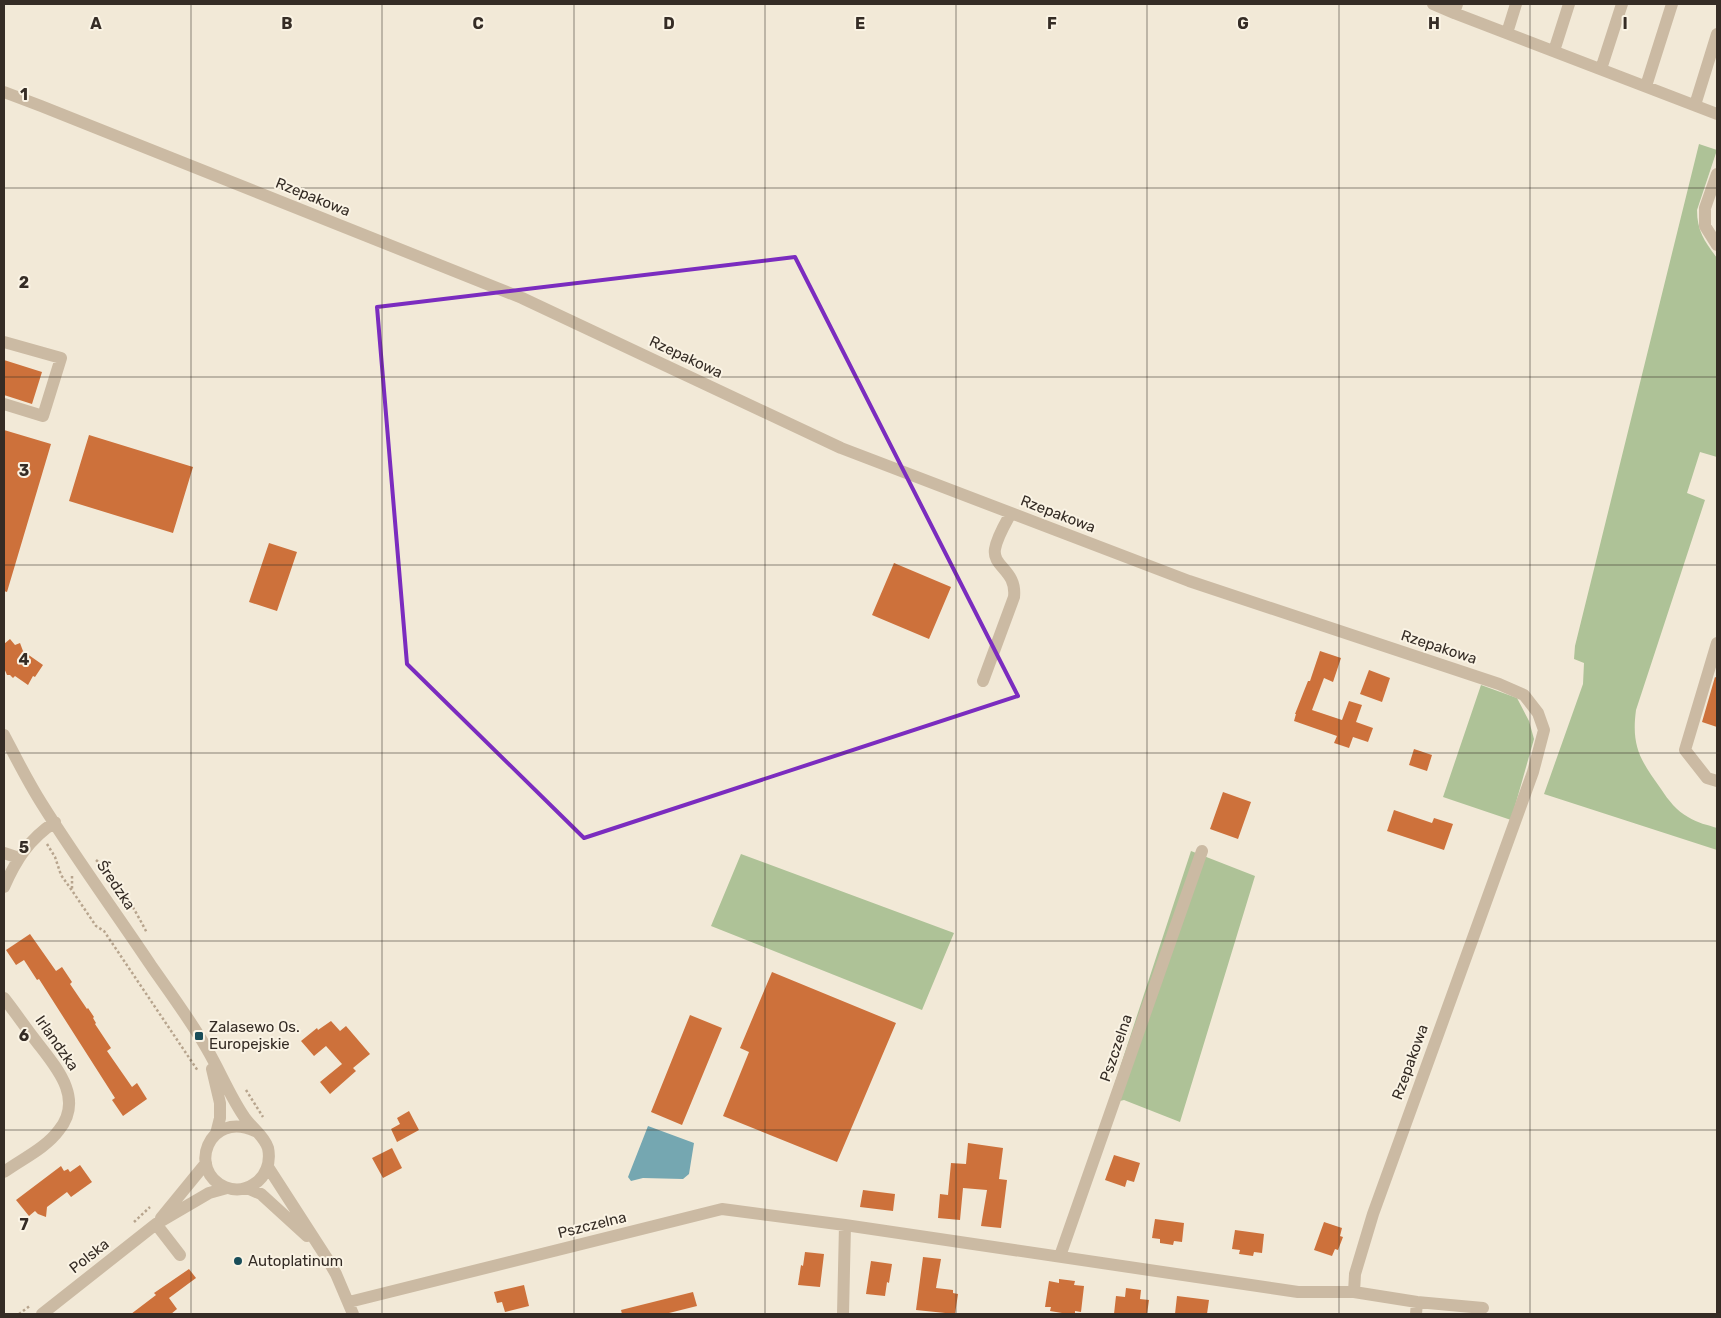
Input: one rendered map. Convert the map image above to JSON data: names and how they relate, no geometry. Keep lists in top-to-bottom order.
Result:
{
  "streets": {
    "street": [
      "Rzepakowa",
      "Średzka",
      "Irlandzka",
      "Pszczelna",
      "Polska"
    ]
  },
  "crossings": [
    ["Rzepakowa", "Pszczelna"],
    ["Średzka", "Polska"]
  ],
  "places": {
    "transit": ["Zalasewo Os. Europejskie"],
    "other": ["Autoplatinum"]
  },
  "grid": {
    "columns": [
      "A",
      "B",
      "C",
      "D",
      "E",
      "F",
      "G",
      "H",
      "I"
    ],
    "rows": [
      "1",
      "2",
      "3",
      "4",
      "5",
      "6",
      "7"
    ]
  }
}
